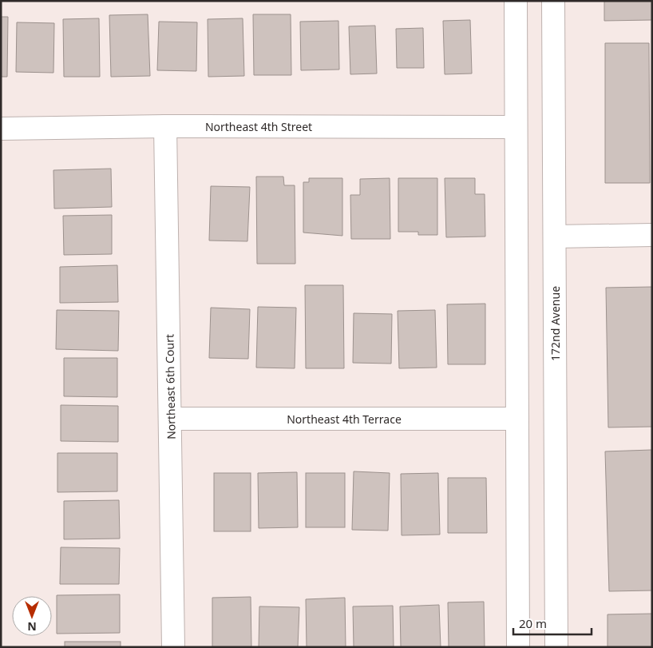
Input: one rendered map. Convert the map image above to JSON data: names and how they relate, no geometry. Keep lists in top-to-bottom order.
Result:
{
  "streets": {
    "street": [
      "Northeast 4th Street",
      "172nd Avenue",
      "Northeast 6th Court",
      "Northeast 4th Terrace"
    ]
  },
  "crossings": [
    ["Northeast 4th Street", "Northeast 6th Court"],
    ["Northeast 6th Court", "Northeast 4th Terrace"]
  ],
  "scale_bar": "20 m",
  "north": "bottom"
}
